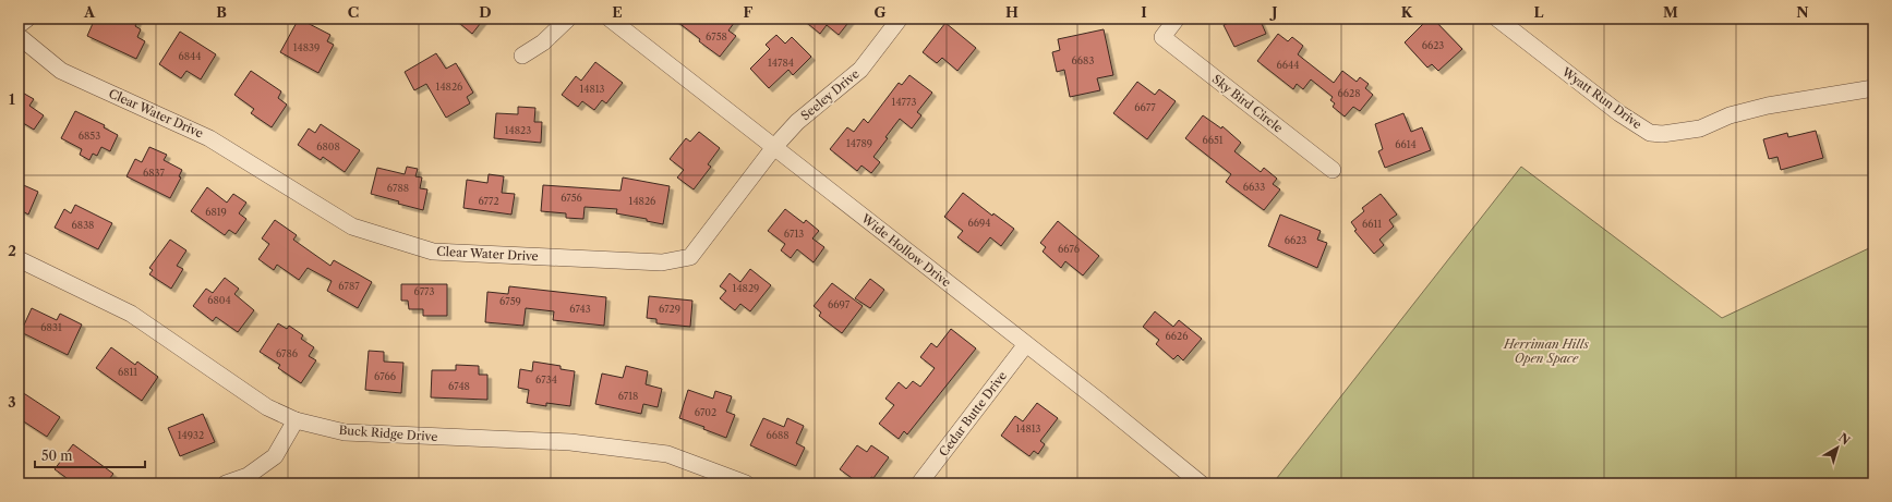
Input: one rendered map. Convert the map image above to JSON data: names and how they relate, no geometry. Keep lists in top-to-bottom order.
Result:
{
  "streets": {
    "street": [
      "Seeley Drive",
      "Wyatt Run Drive",
      "Sky Bird Circle",
      "Clear Water Drive",
      "Wide Hollow Drive",
      "Cedar Butte Drive",
      "Buck Ridge Drive"
    ]
  },
  "crossings": [
    ["Seeley Drive", "Clear Water Drive"],
    ["Seeley Drive", "Wide Hollow Drive"],
    ["Clear Water Drive", "Wide Hollow Drive"],
    ["Wide Hollow Drive", "Cedar Butte Drive"]
  ],
  "parks": ["Herriman Hills Open Space"],
  "house_numbers": [
    "6758",
    "6623",
    "14839",
    "6844",
    "6683",
    "14784",
    "6644",
    "14826",
    "14813",
    "6628",
    "14773",
    "6677",
    "14823",
    "6853",
    "6651",
    "14789",
    "6614",
    "6808",
    "6837",
    "6633",
    "6788",
    "6756",
    "6772",
    "14826",
    "6819",
    "6694",
    "6611",
    "6838",
    "6713",
    "6623",
    "6676",
    "6787",
    "14829",
    "6773",
    "6804",
    "6759",
    "6697",
    "6743",
    "6729",
    "6831",
    "6626",
    "6786",
    "6811",
    "6766",
    "6734",
    "6748",
    "6718",
    "6702",
    "14813",
    "14932",
    "6688"
  ],
  "scale_bar": "50 m",
  "north": "top right",
  "grid": {
    "columns": [
      "A",
      "B",
      "C",
      "D",
      "E",
      "F",
      "G",
      "H",
      "I",
      "J",
      "K",
      "L",
      "M",
      "N"
    ],
    "rows": ["1", "2", "3"]
  }
}
